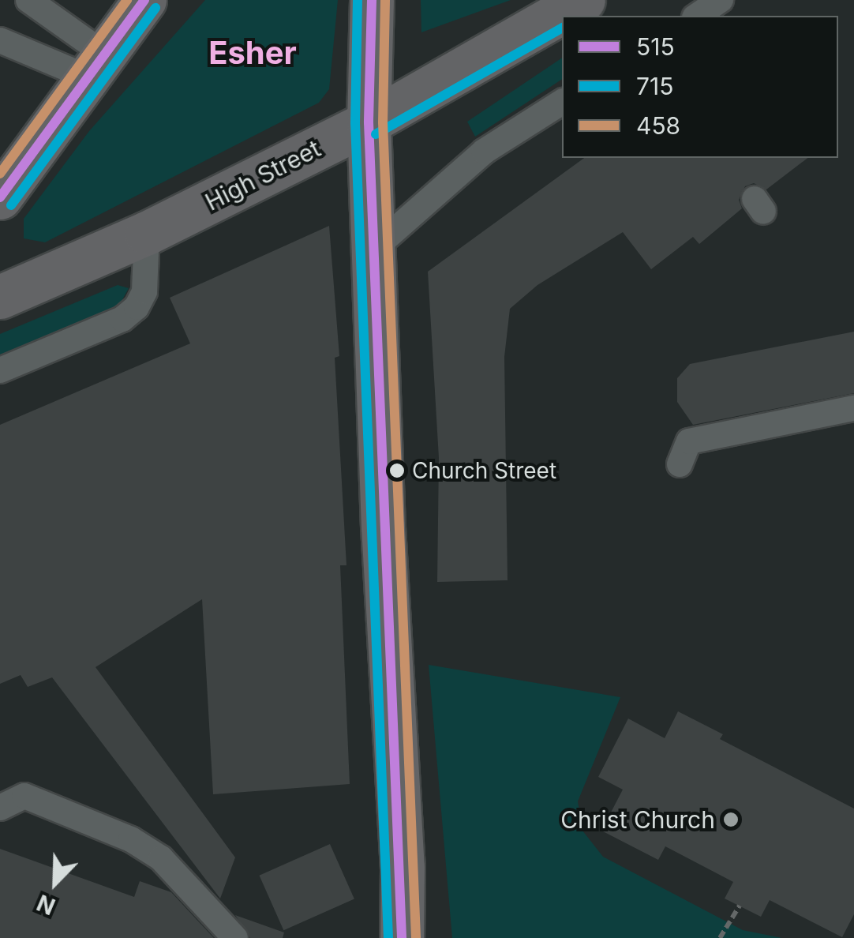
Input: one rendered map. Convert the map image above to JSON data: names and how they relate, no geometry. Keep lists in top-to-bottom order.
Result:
{
  "streets": {
    "main road": ["High Street"]
  },
  "districts": ["Esher"],
  "places": ["Church Street", "Christ Church"],
  "lines": ["transit line 515", "transit line 715", "transit line 458"],
  "legend": ["515", "715", "458"],
  "north": "bottom left"
}
